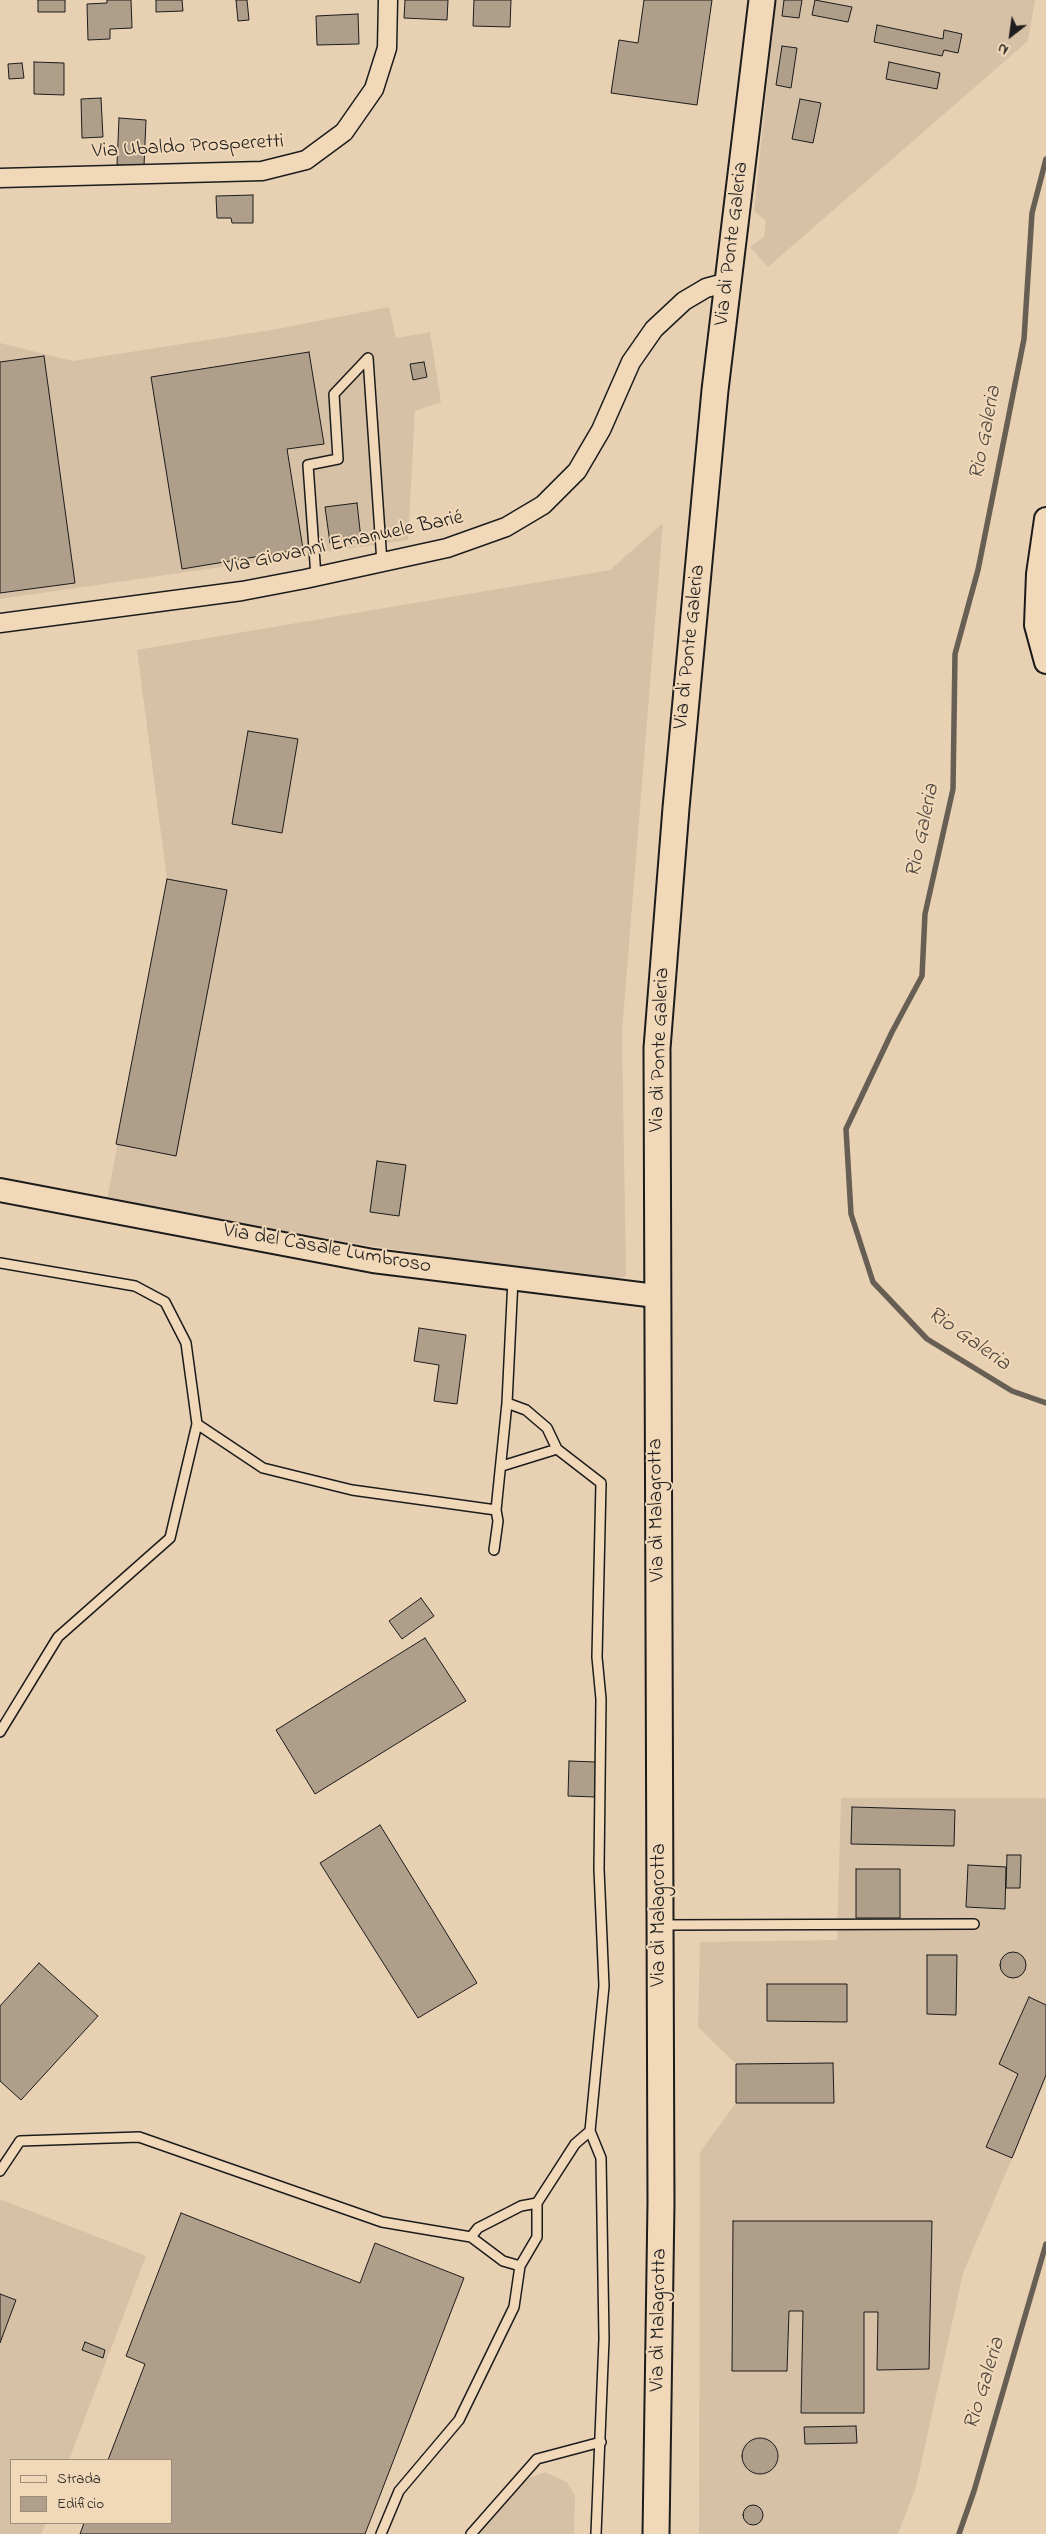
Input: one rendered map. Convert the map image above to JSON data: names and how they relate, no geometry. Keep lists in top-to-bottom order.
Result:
{
  "streets": {
    "main road": ["Via di Ponte Galeria", "Via di Malagrotta"],
    "street": ["Via Ubaldo Prosperetti", "Via Giovanni Emanuele Barié", "Via del Casale Lumbroso"]
  },
  "crossings": [
    ["Via di Ponte Galeria", "Via Giovanni Emanuele Barié"],
    ["Via di Ponte Galeria", "Via del Casale Lumbroso"],
    ["Via di Ponte Galeria", "Via di Malagrotta"],
    ["Via del Casale Lumbroso", "Via di Malagrotta"]
  ],
  "water": ["Rio Galeria"],
  "legend": ["Strada", "Edificio"],
  "north": "bottom left"
}
